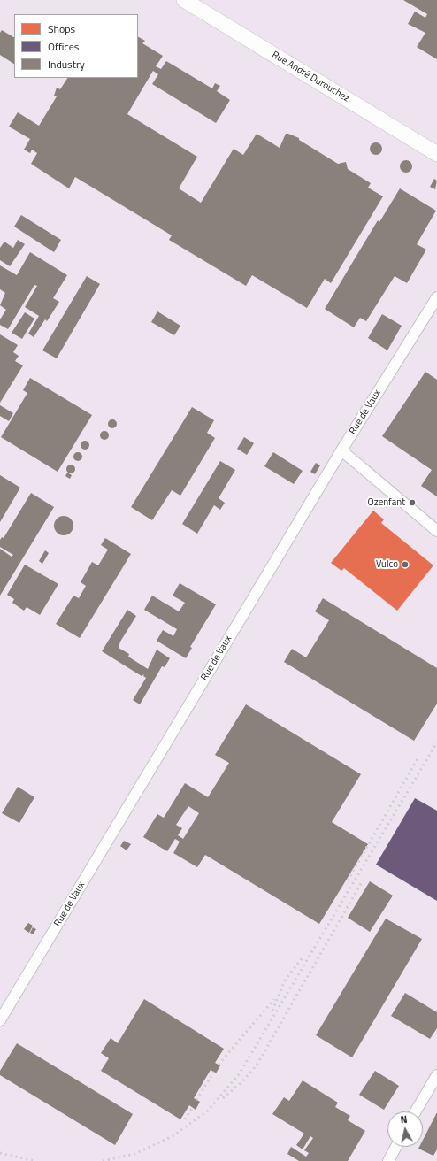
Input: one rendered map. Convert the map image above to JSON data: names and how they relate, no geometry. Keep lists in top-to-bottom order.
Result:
{
  "streets": {
    "main road": ["Rue André Durouchez"],
    "street": ["Rue de Vaux"]
  },
  "places": ["Ozenfant", "Vulco"],
  "legend": ["Shops", "Offices", "Industry"],
  "north": "top"
}
